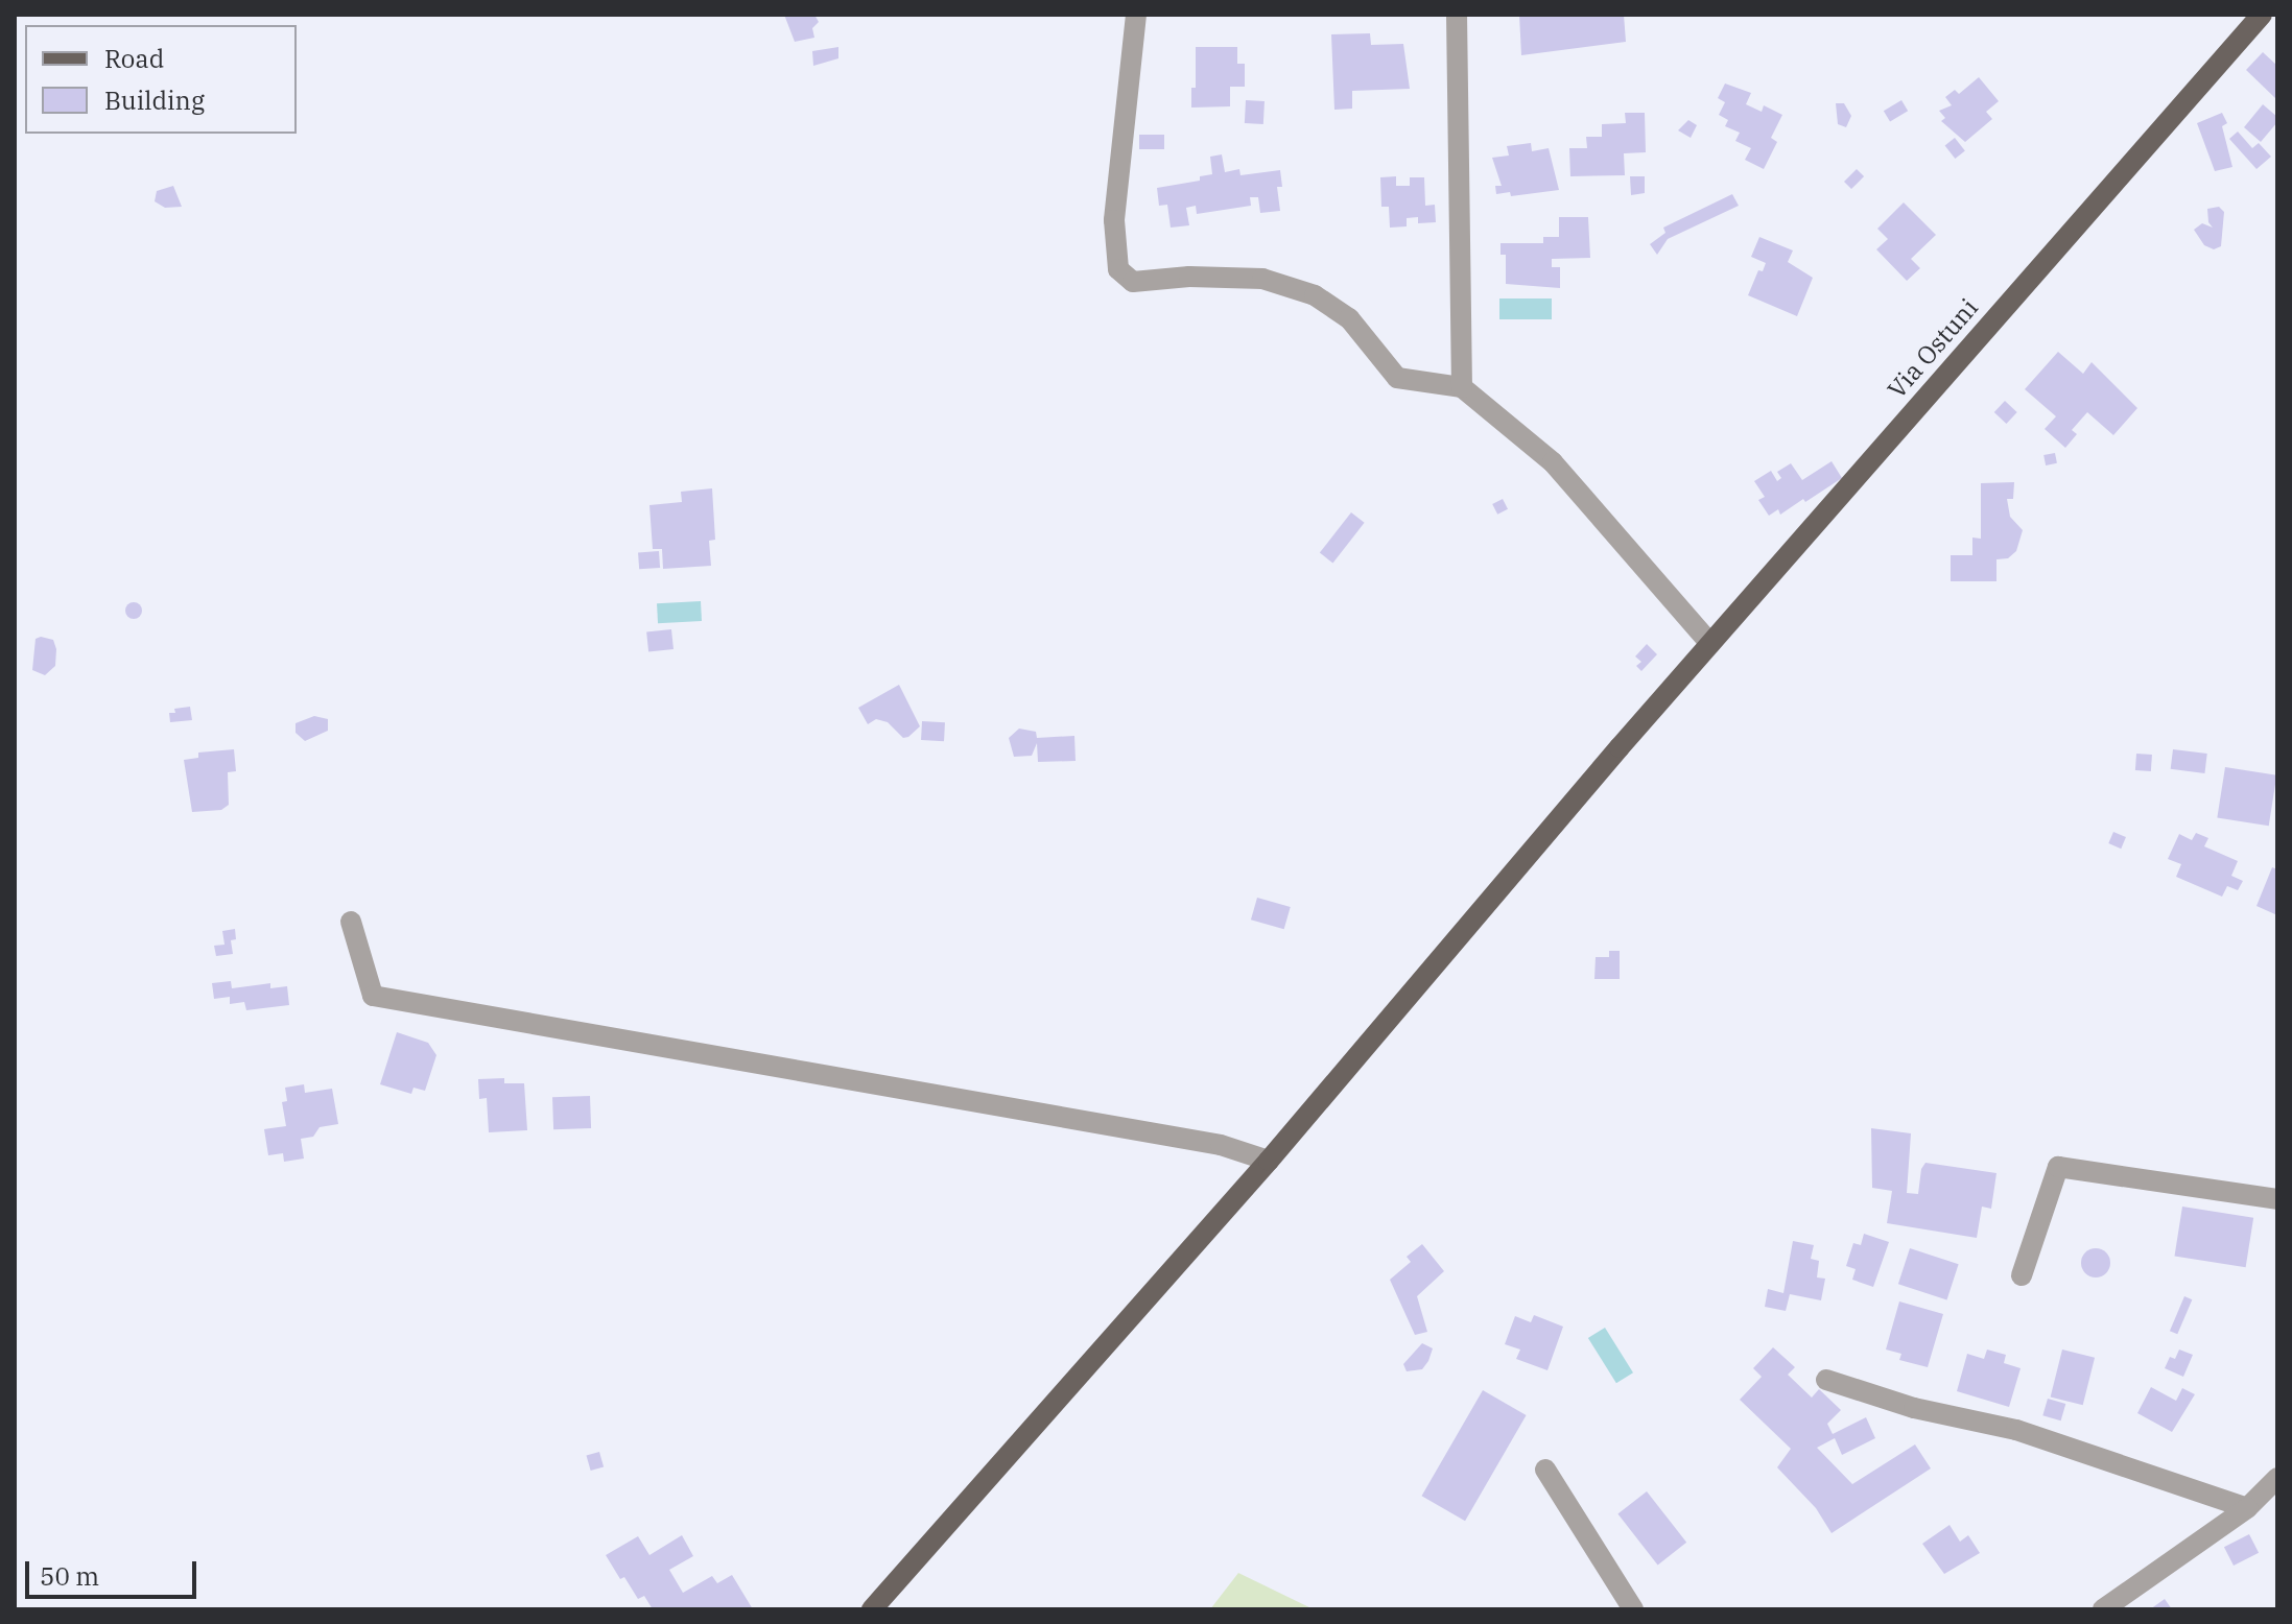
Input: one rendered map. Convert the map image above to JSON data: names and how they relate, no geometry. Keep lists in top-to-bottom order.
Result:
{
  "streets": {
    "main road": ["Via Ostuni"]
  },
  "legend": ["Road", "Building"],
  "scale_bar": "50 m"
}
